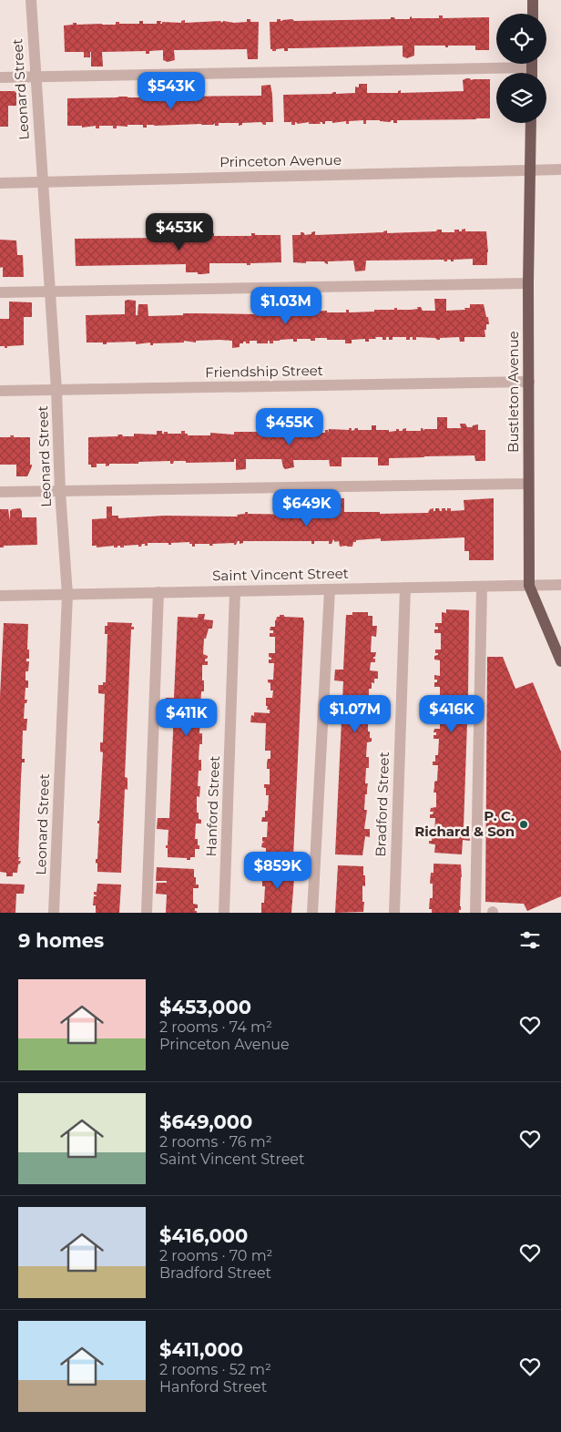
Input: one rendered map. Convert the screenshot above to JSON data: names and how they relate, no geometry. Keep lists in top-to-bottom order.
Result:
{
  "streets": {
    "main road": ["Bustleton Avenue"],
    "street": [
      "Leonard Street",
      "Princeton Avenue",
      "Friendship Street",
      "Saint Vincent Street",
      "Bradford Street",
      "Hanford Street"
    ]
  },
  "crossings": [
    ["Leonard Street", "Princeton Avenue"],
    ["Leonard Street", "Friendship Street"],
    ["Leonard Street", "Saint Vincent Street"],
    ["Princeton Avenue", "Bustleton Avenue"],
    ["Friendship Street", "Bustleton Avenue"],
    ["Bustleton Avenue", "Saint Vincent Street"],
    ["Saint Vincent Street", "Bradford Street"],
    ["Saint Vincent Street", "Hanford Street"]
  ],
  "places": ["P. C. Richard & Son"],
  "page": {
    "price": [
      "$543K",
      "$453K",
      "$1.03M",
      "$455K",
      "$649K",
      "$1.07M",
      "$416K",
      "$411K",
      "$859K"
    ],
    "heading": "9 homes",
    "list": [
      {
        "name": "$453,000",
        "note": "2 rooms · 74 m² · Princeton Avenue"
      },
      {
        "name": "$649,000",
        "note": "2 rooms · 76 m² · Saint Vincent Street"
      },
      {
        "name": "$416,000",
        "note": "2 rooms · 70 m² · Bradford Street"
      },
      {
        "name": "$411,000",
        "note": "2 rooms · 52 m² · Hanford Street"
      }
    ]
  }
}
